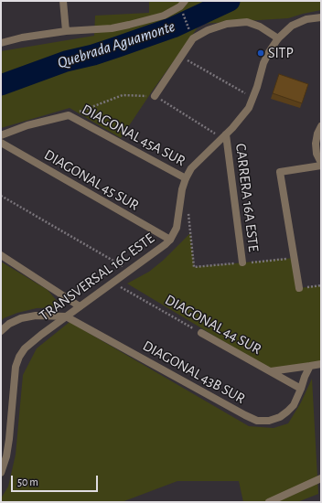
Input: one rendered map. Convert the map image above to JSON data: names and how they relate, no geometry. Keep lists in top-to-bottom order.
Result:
{
  "streets": {
    "street": [
      "DIAGONAL 45A SUR",
      "DIAGONAL 45 SUR",
      "CARRERA 16A ESTE",
      "TRANSVERSAL 16C ESTE",
      "DIAGONAL 44 SUR",
      "DIAGONAL 43B SUR"
    ]
  },
  "crossings": [
    ["DIAGONAL 45A SUR", "TRANSVERSAL 16C ESTE"],
    ["DIAGONAL 45 SUR", "TRANSVERSAL 16C ESTE"],
    ["CARRERA 16A ESTE", "TRANSVERSAL 16C ESTE"],
    ["TRANSVERSAL 16C ESTE", "DIAGONAL 44 SUR"],
    ["TRANSVERSAL 16C ESTE", "DIAGONAL 43B SUR"],
    ["DIAGONAL 44 SUR", "DIAGONAL 43B SUR"]
  ],
  "water": ["Quebrada Aguamonte"],
  "places": ["SITP"],
  "scale_bar": "50 m"
}
